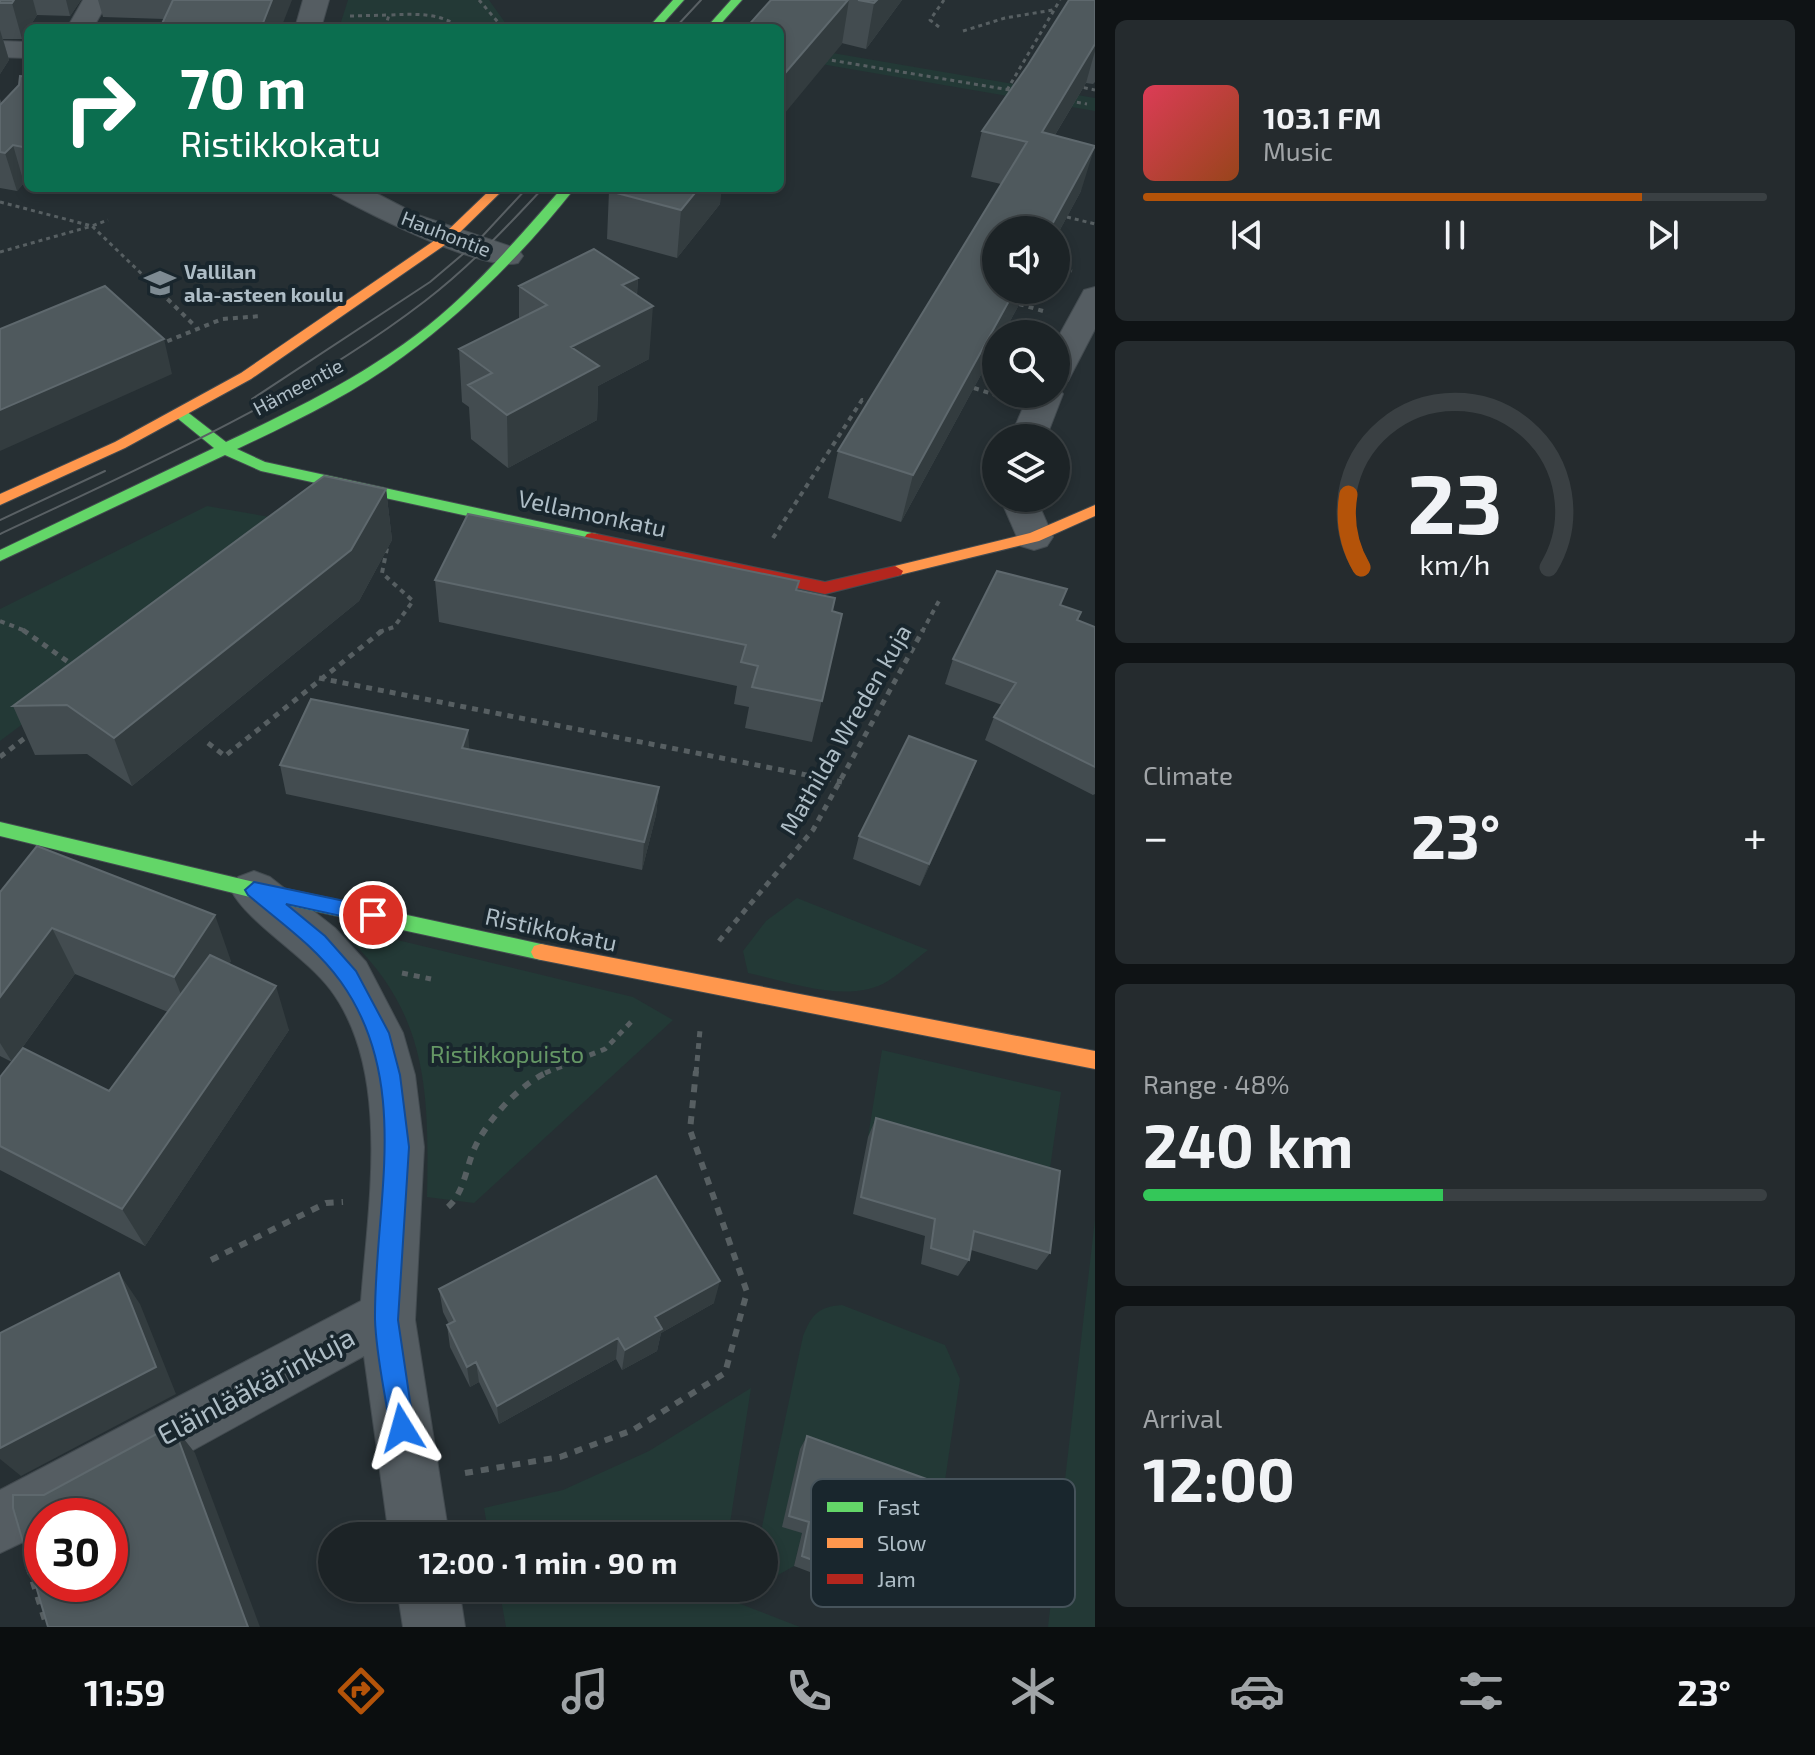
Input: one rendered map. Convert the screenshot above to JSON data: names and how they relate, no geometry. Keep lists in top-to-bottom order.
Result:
{
  "streets": {
    "street": [
      "Hauhontie",
      "Hämeentie",
      "Vellamonkatu",
      "Ristikkokatu",
      "Eläinlääkärinkuja"
    ],
    "path": ["Mathilda Wreden kuja"]
  },
  "crossings": [
    ["Hauhontie", "Hämeentie"],
    ["Hämeentie", "Vellamonkatu"],
    ["Vellamonkatu", "Mathilda Wreden kuja"],
    ["Mathilda Wreden kuja", "Ristikkokatu"]
  ],
  "parks": ["Ristikkopuisto"],
  "places": {
    "school or university": ["Vallilan ala-asteen koulu"]
  },
  "legend": ["Fast", "Slow", "Jam"],
  "page": {
    "turn": ["70 m", "Ristikkokatu"],
    "song": ["103.1 FM", "Music"],
    "tile": [
      "Climate",
      ["Range · 48%", "240 km"],
      ["Arrival", "12:00"]
    ],
    "heat": ["−", "23°", "+"],
    "limit": "30",
    "trip": "12:00 · 1 min · 90 m",
    "tabs": ["11:59", "23°"],
    "gauge": ["23", "km/h"]
  }
}
